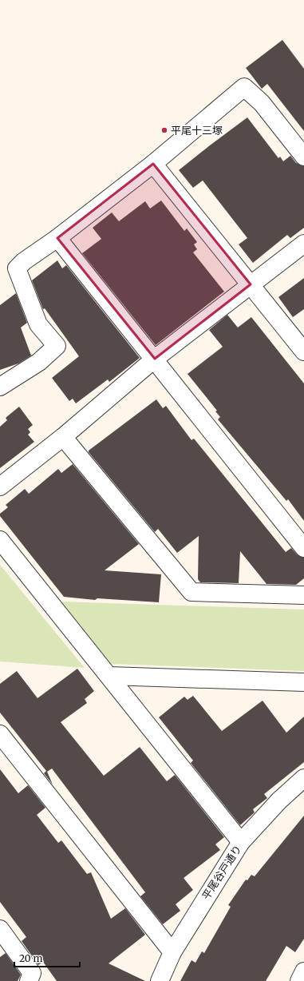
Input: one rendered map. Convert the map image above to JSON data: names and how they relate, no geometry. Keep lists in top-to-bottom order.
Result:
{
  "streets": {
    "street": ["平尾谷戸通り"]
  },
  "places": ["平尾十三塚"],
  "scale_bar": "20 m"
}
